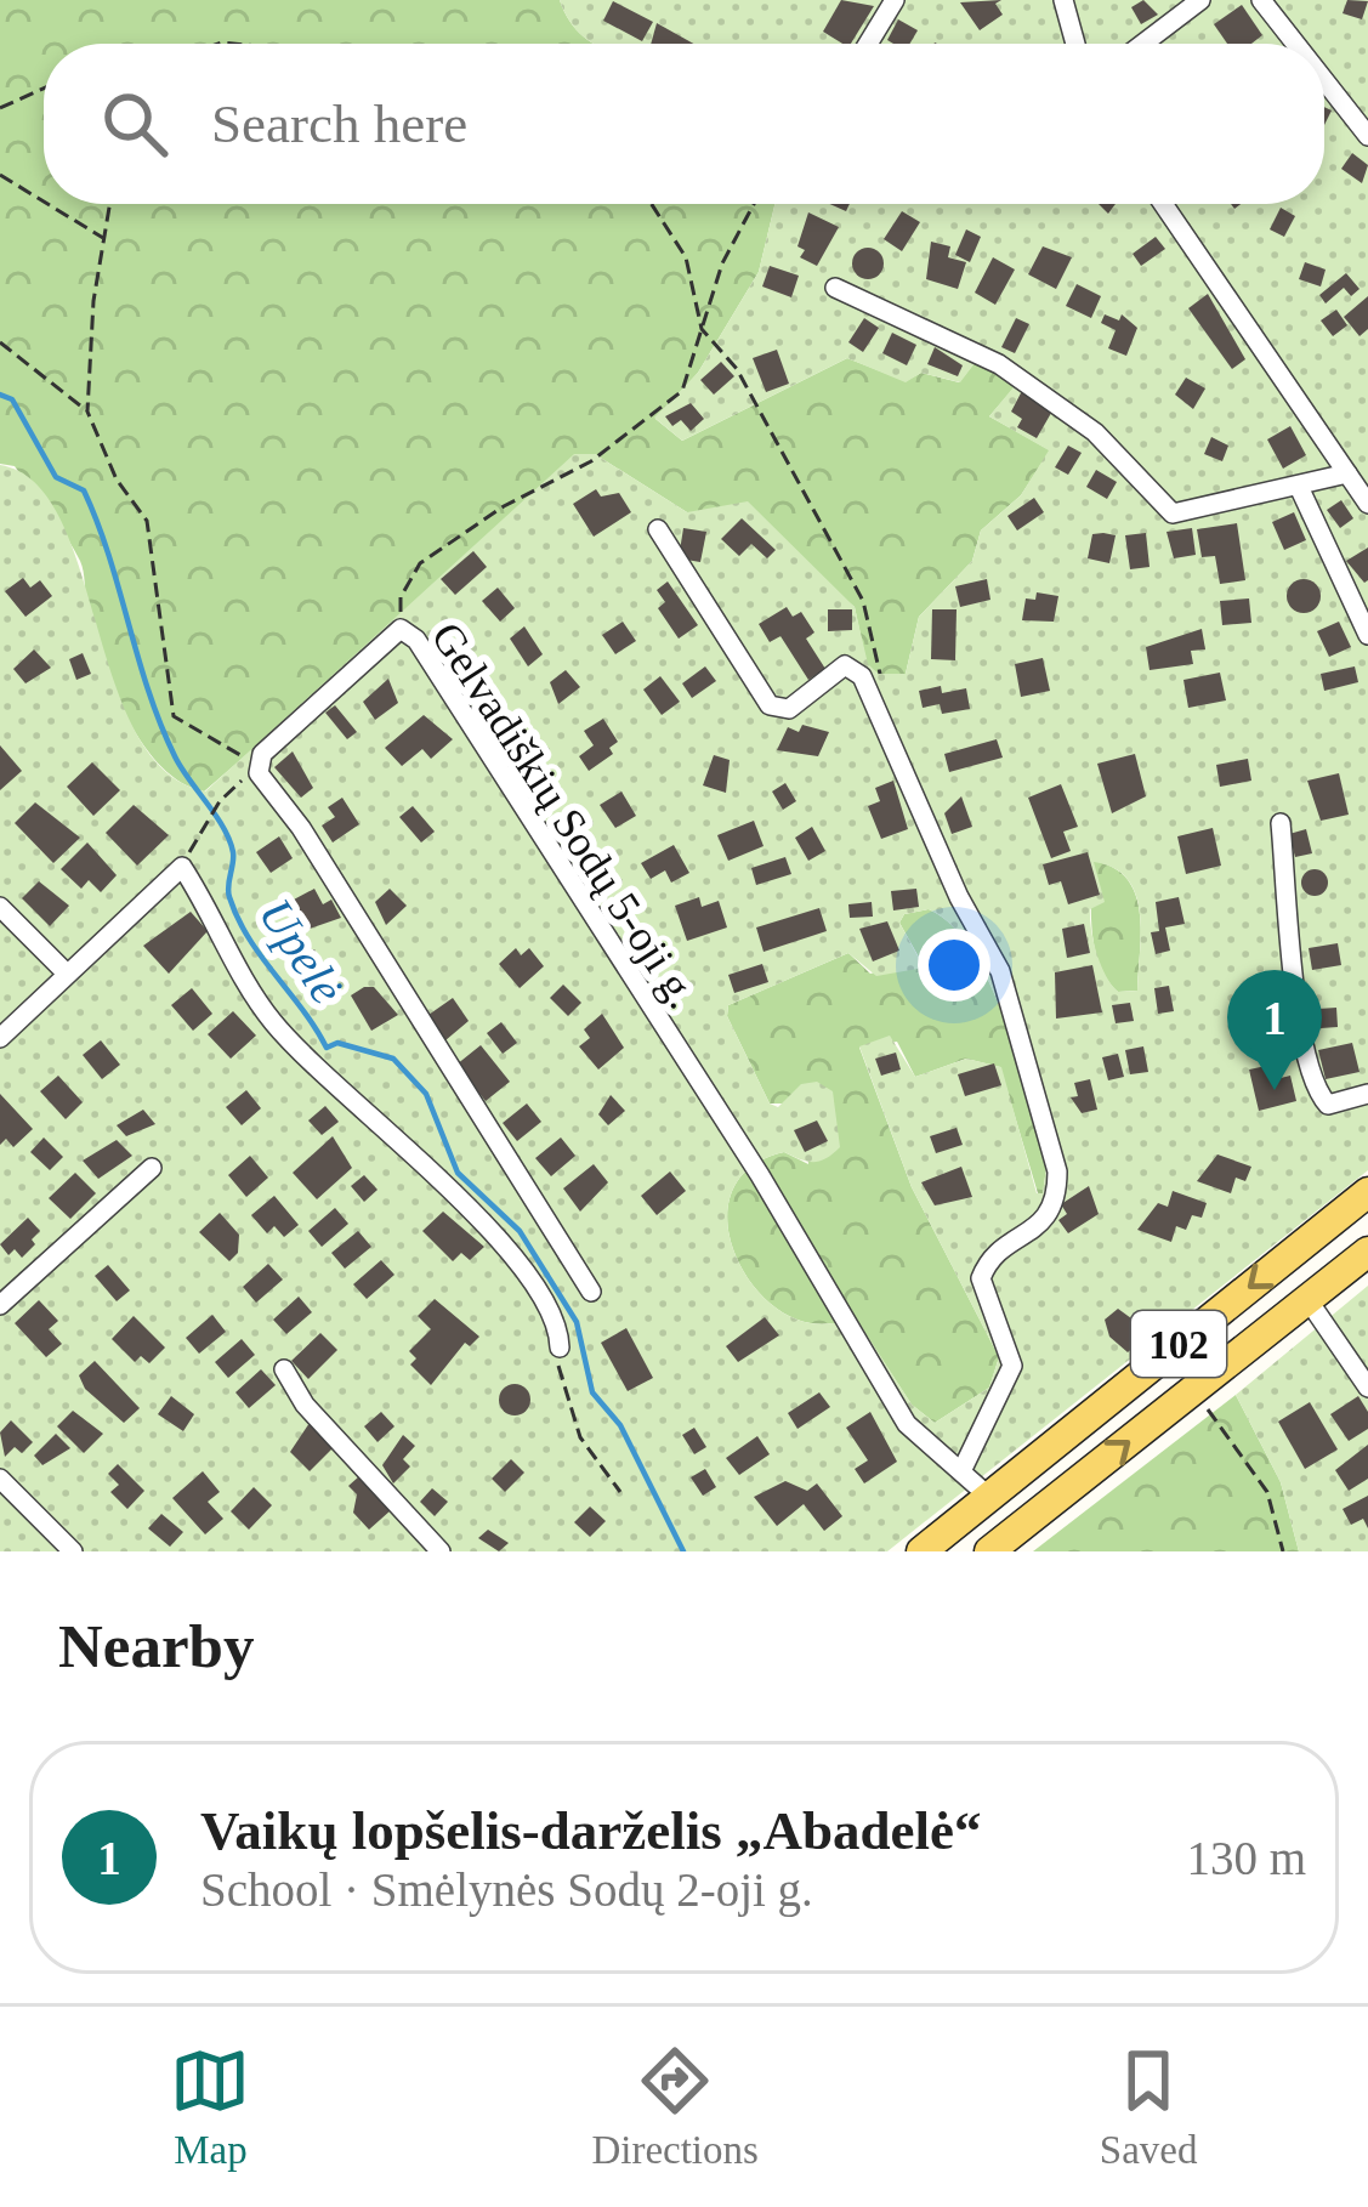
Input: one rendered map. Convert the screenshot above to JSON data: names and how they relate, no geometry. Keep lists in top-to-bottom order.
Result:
{
  "streets": {
    "main road": ["102"],
    "street": ["Gelvadiškių Sodų 5-oji g."]
  },
  "crossings": [
    ["Gelvadiškių Sodų 5-oji g.", "102"]
  ],
  "water": ["Upelė"],
  "page": {
    "search": "Search here",
    "pins": "1",
    "heading": "Nearby",
    "list": [
      {
        "mark": "1",
        "name": "Vaikų lopšelis-darželis „Abadelė“",
        "note": "School · Smėlynės Sodų 2-oji g.",
        "value": "130 m"
      }
    ],
    "nav": ["Map", "Directions", "Saved"]
  }
}
